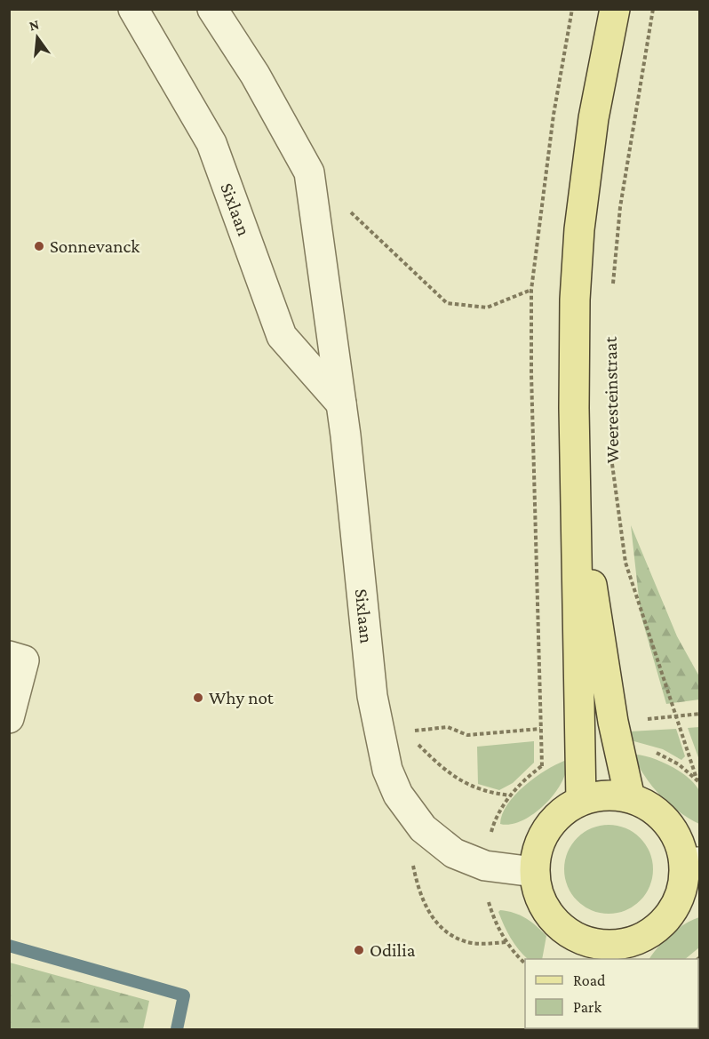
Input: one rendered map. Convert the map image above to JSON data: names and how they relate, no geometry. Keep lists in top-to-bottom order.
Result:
{
  "streets": {
    "main road": ["Weeresteinstraat"],
    "street": ["Sixlaan"]
  },
  "crossings": [
    ["Sixlaan", "Weeresteinstraat"]
  ],
  "places": ["Sonnevanck", "Why not", "Odilia"],
  "legend": ["Road", "Park"],
  "north": "top"
}
